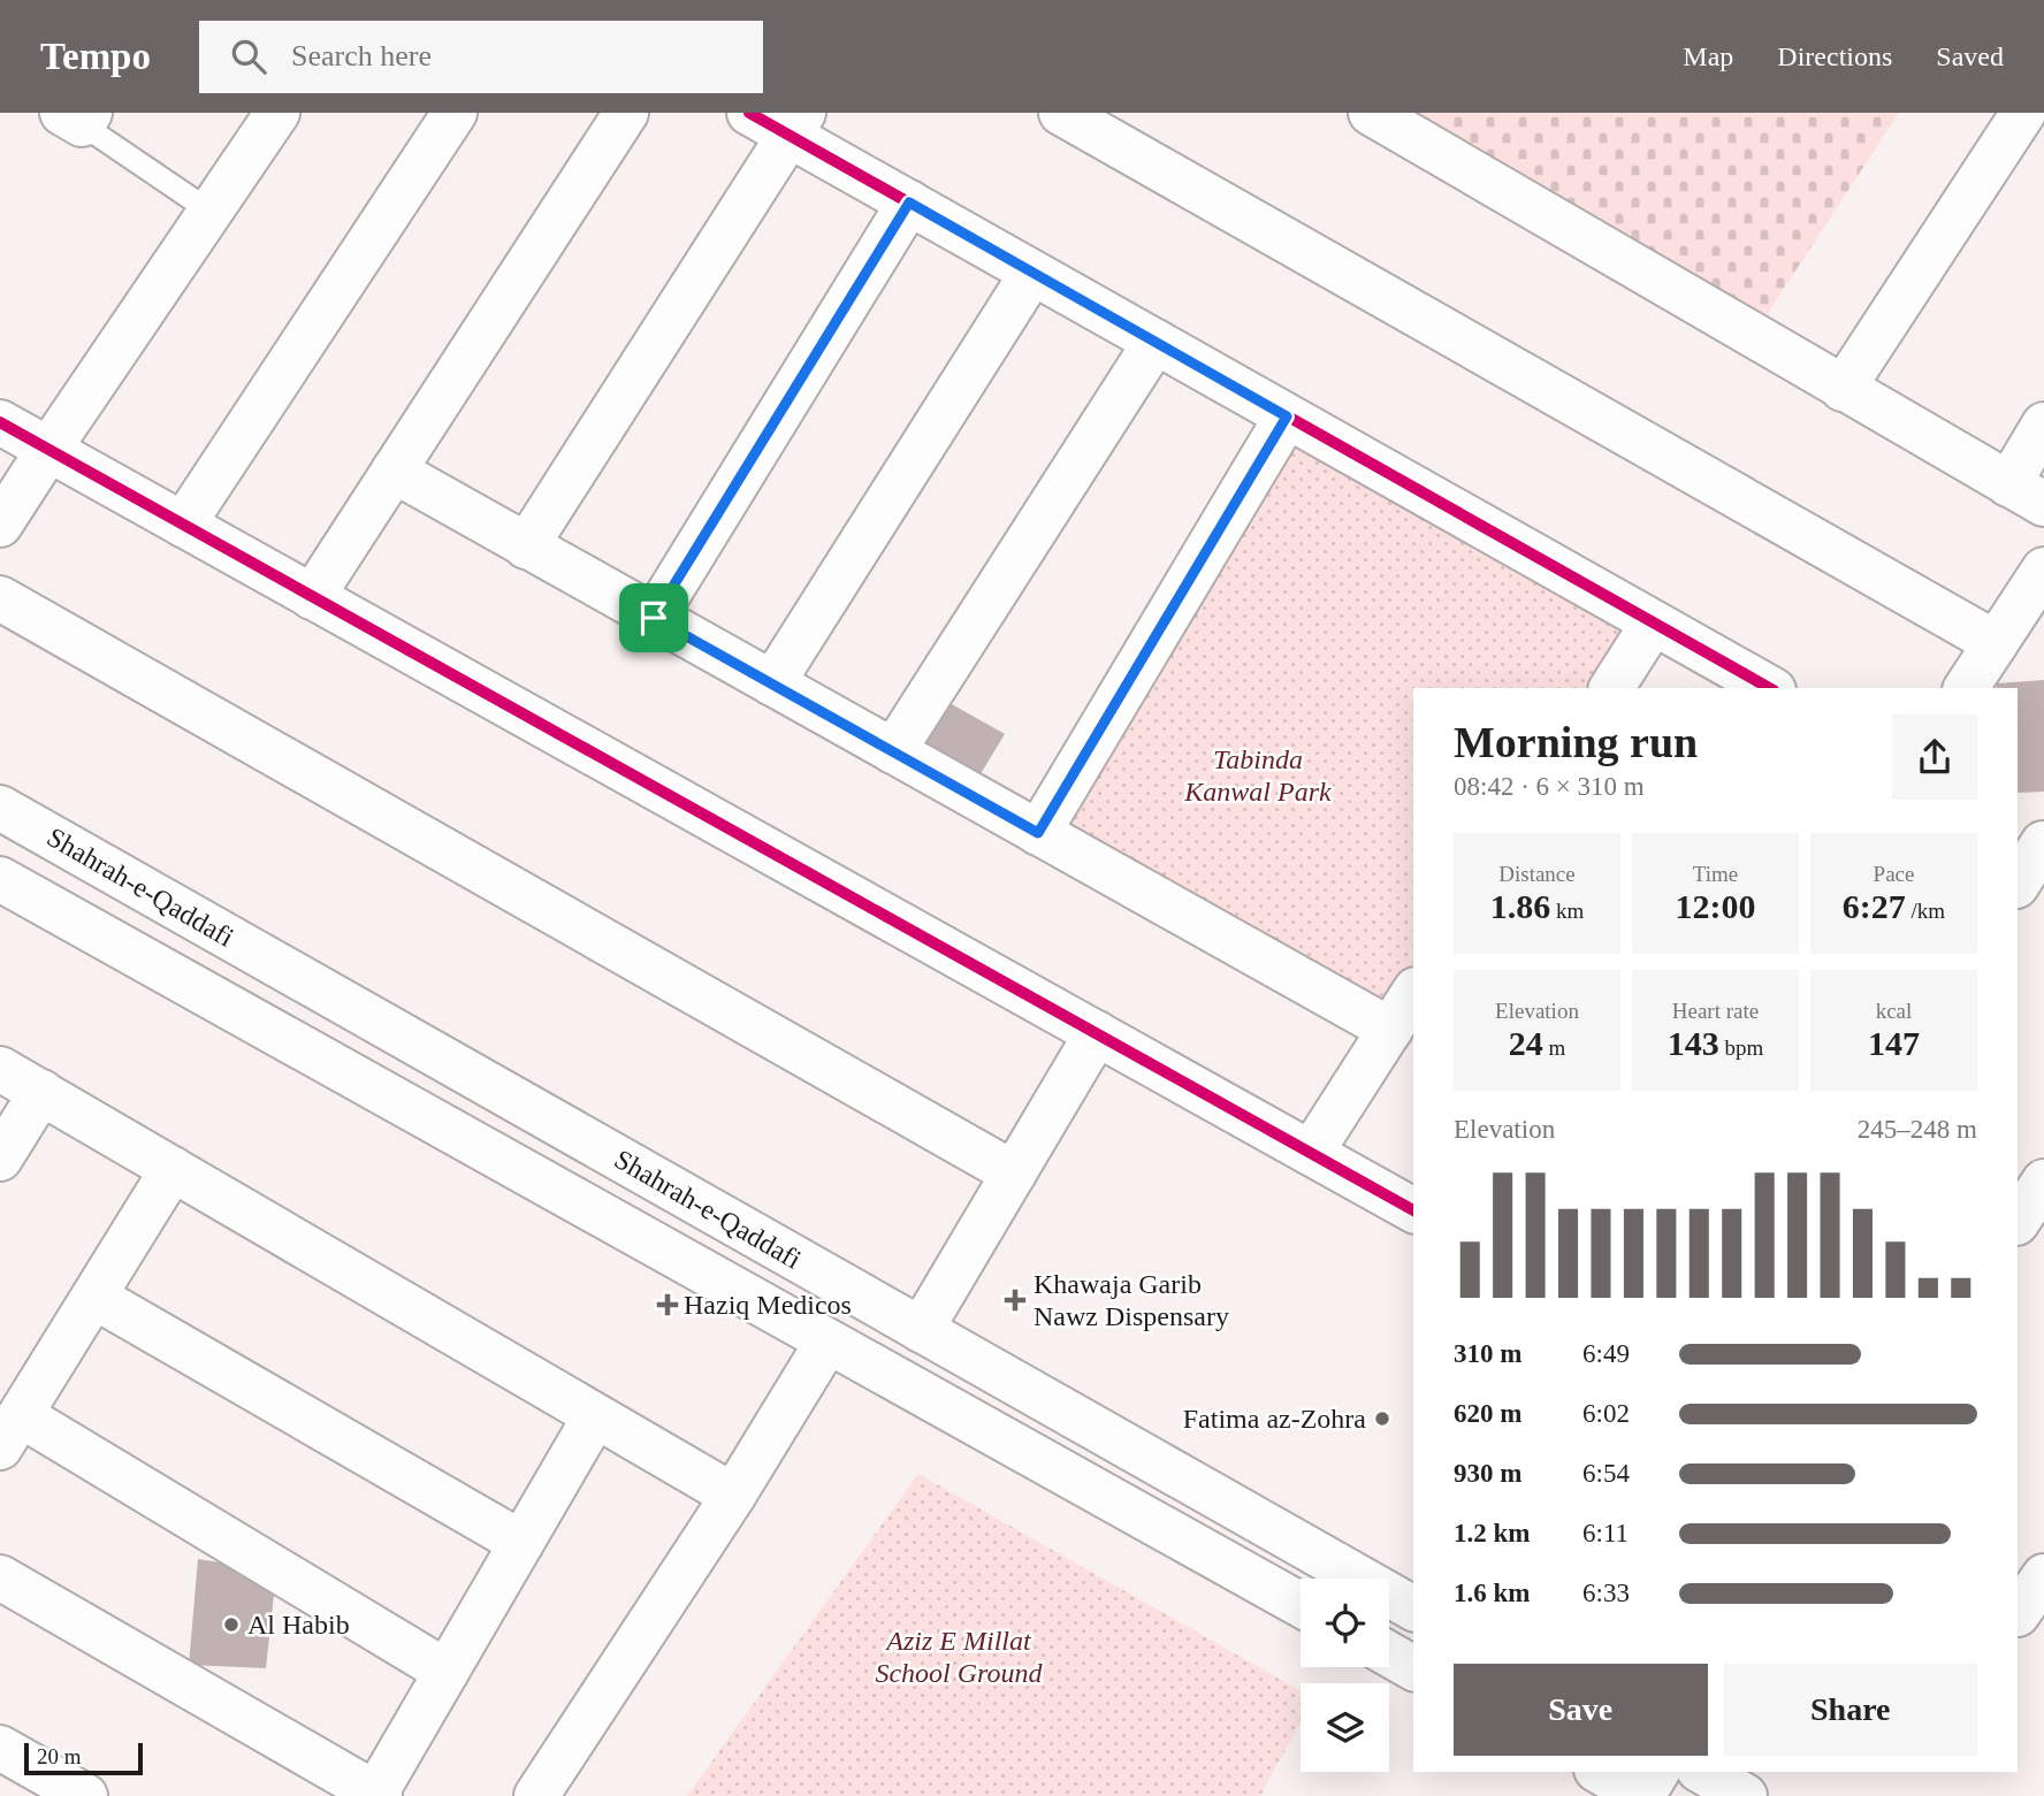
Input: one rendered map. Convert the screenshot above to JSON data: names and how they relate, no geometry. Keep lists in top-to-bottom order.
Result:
{
  "streets": {
    "street": ["Shahrah-e-Qaddafi"]
  },
  "parks": ["Tabinda Kanwal Park", "Aziz E Millat School Ground"],
  "places": {
    "health": ["Khawaja Garib Nawz Dispensary", "Haziq Medicos"],
    "other": ["Fatima az-Zohra", "Al Habib"]
  },
  "scale_bar": "20 m",
  "page": {
    "header": "Tempo",
    "search": "Search here",
    "nav": ["Map", "Directions", "Saved"],
    "heading": ["Morning run", "08:42 · 6 × 310 m"],
    "stats": [
      ["Distance", "1.86 km"],
      ["Time", "12:00"],
      ["Pace", "6:27 /km"],
      ["Elevation", "24 m"],
      ["Heart rate", "143 bpm"],
      ["kcal", "147"]
    ],
    "chart": ["Elevation", "245–248 m"],
    "list": [
      {
        "name": "310 m",
        "note": "6:49"
      },
      {
        "name": "620 m",
        "note": "6:02"
      },
      {
        "name": "930 m",
        "note": "6:54"
      },
      {
        "name": "1.2 km",
        "note": "6:11"
      },
      {
        "name": "1.6 km",
        "note": "6:33"
      }
    ],
    "buttons": ["Save", "Share"],
    "scale": "20 m"
  }
}
